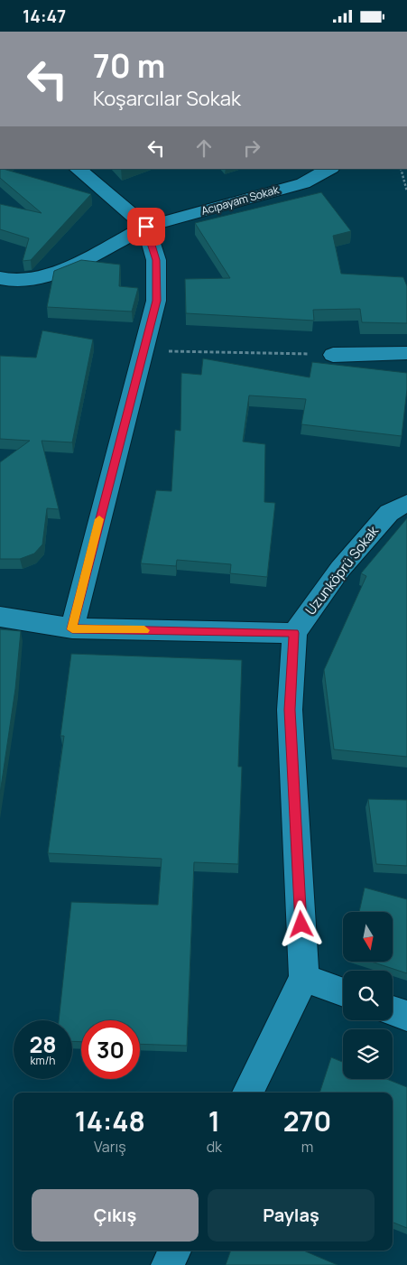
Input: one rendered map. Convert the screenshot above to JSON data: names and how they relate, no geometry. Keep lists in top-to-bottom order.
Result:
{
  "streets": {
    "street": ["Acıpayam Sokak", "Uzunköprü Sokak"]
  },
  "north": "bottom",
  "page": {
    "status": "14:47",
    "turn": ["70 m", "Koşarcılar Sokak"],
    "speed": "28 km/h",
    "limit": "30",
    "eta": [
      "14:48",
      "Varış",
      "1",
      "dk",
      "270",
      "m"
    ],
    "buttons": ["Çıkış", "Paylaş"]
  }
}
